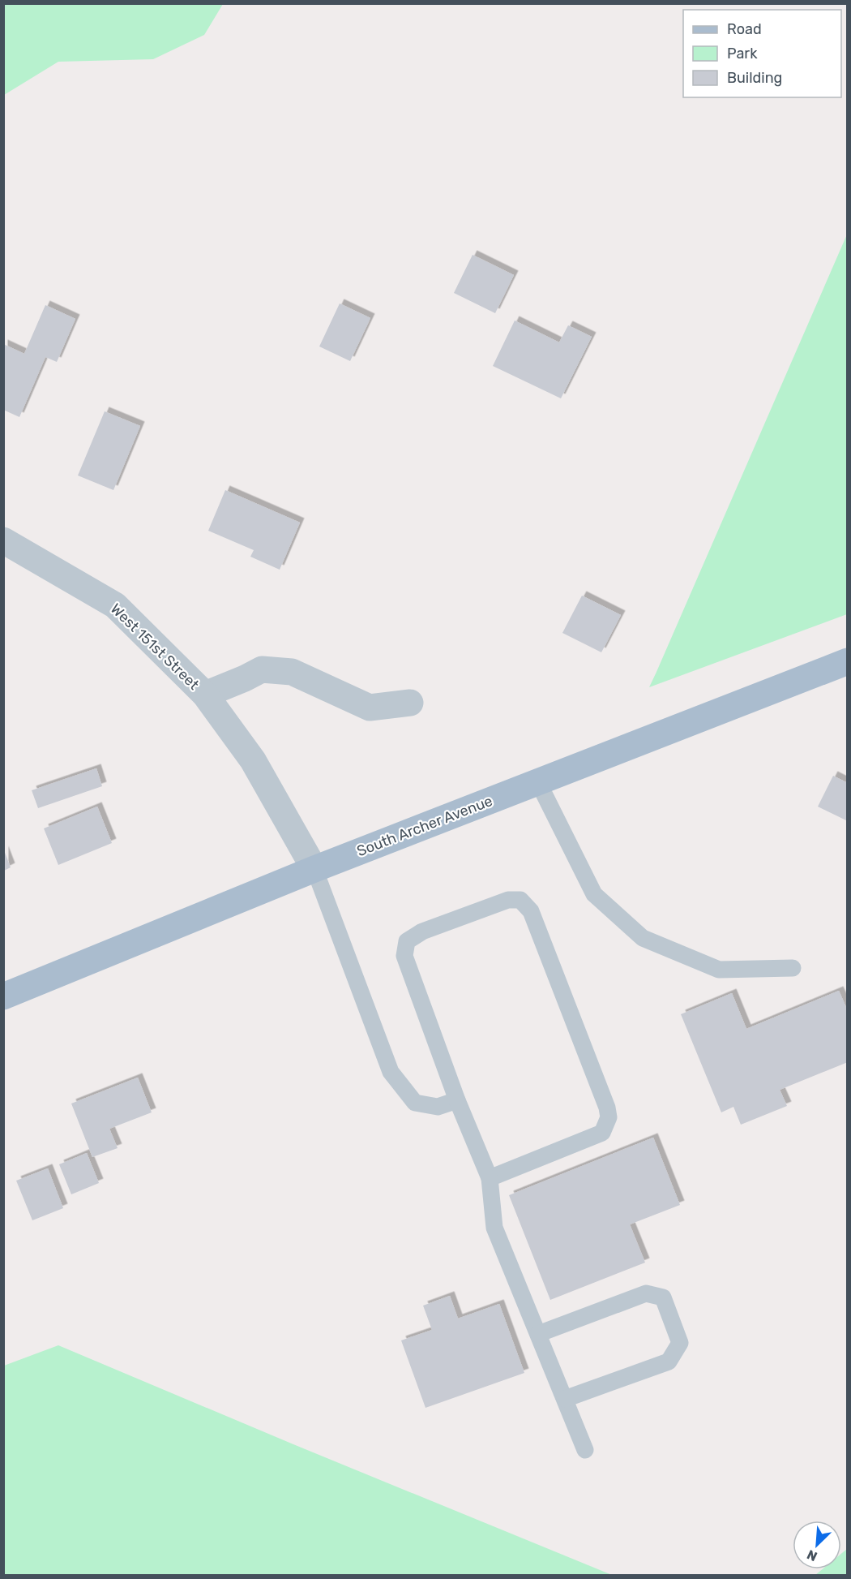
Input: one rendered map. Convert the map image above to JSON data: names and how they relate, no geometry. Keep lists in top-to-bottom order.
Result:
{
  "streets": {
    "main road": ["South Archer Avenue"],
    "street": ["West 151st Street"]
  },
  "crossings": [
    ["West 151st Street", "South Archer Avenue"]
  ],
  "legend": ["Road", "Park", "Building"],
  "north": "bottom left"
}
